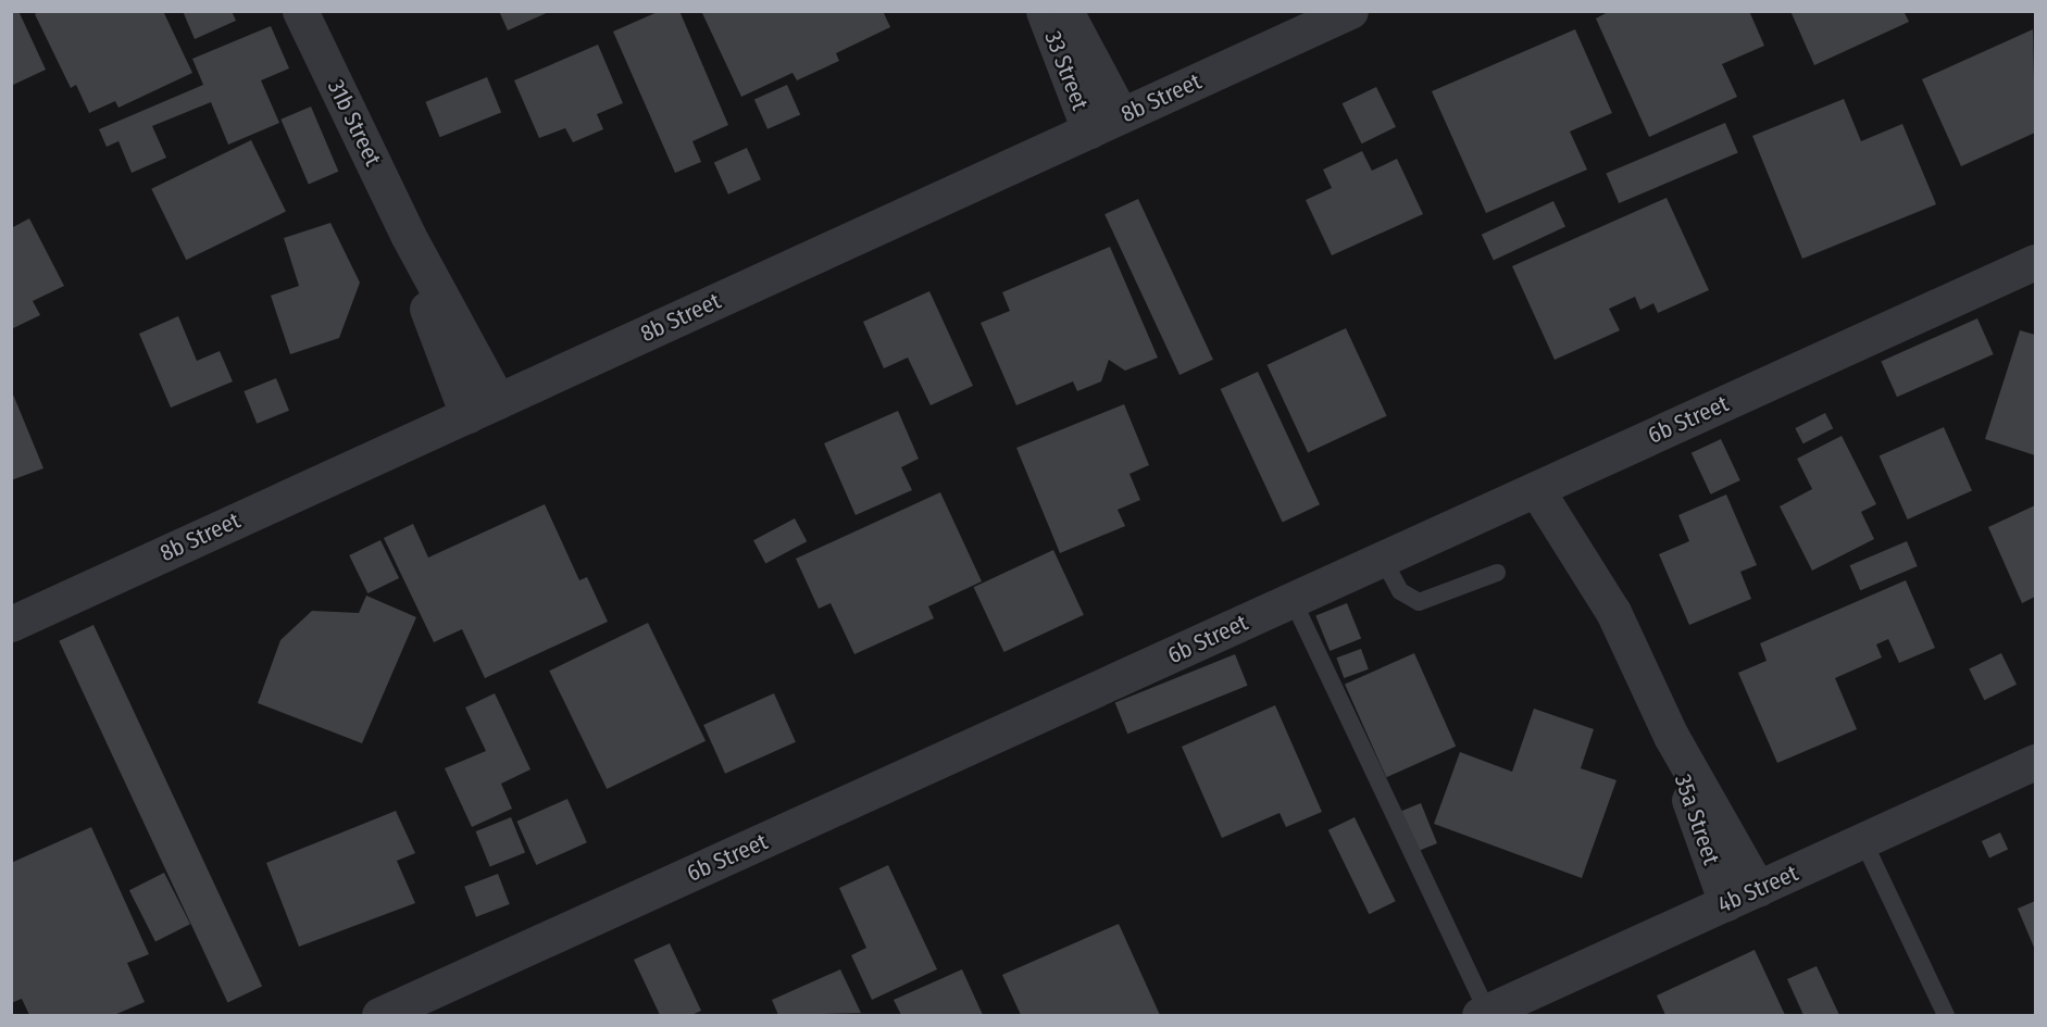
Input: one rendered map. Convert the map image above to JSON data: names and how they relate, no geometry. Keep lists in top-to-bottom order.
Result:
{
  "streets": {
    "street": [
      "33 Street",
      "8b Street",
      "31b Street",
      "6b Street",
      "35a Street",
      "4b Street"
    ]
  },
  "crossings": [
    ["33 Street", "8b Street"],
    ["8b Street", "31b Street"],
    ["6b Street", "35a Street"],
    ["35a Street", "4b Street"]
  ]
}
